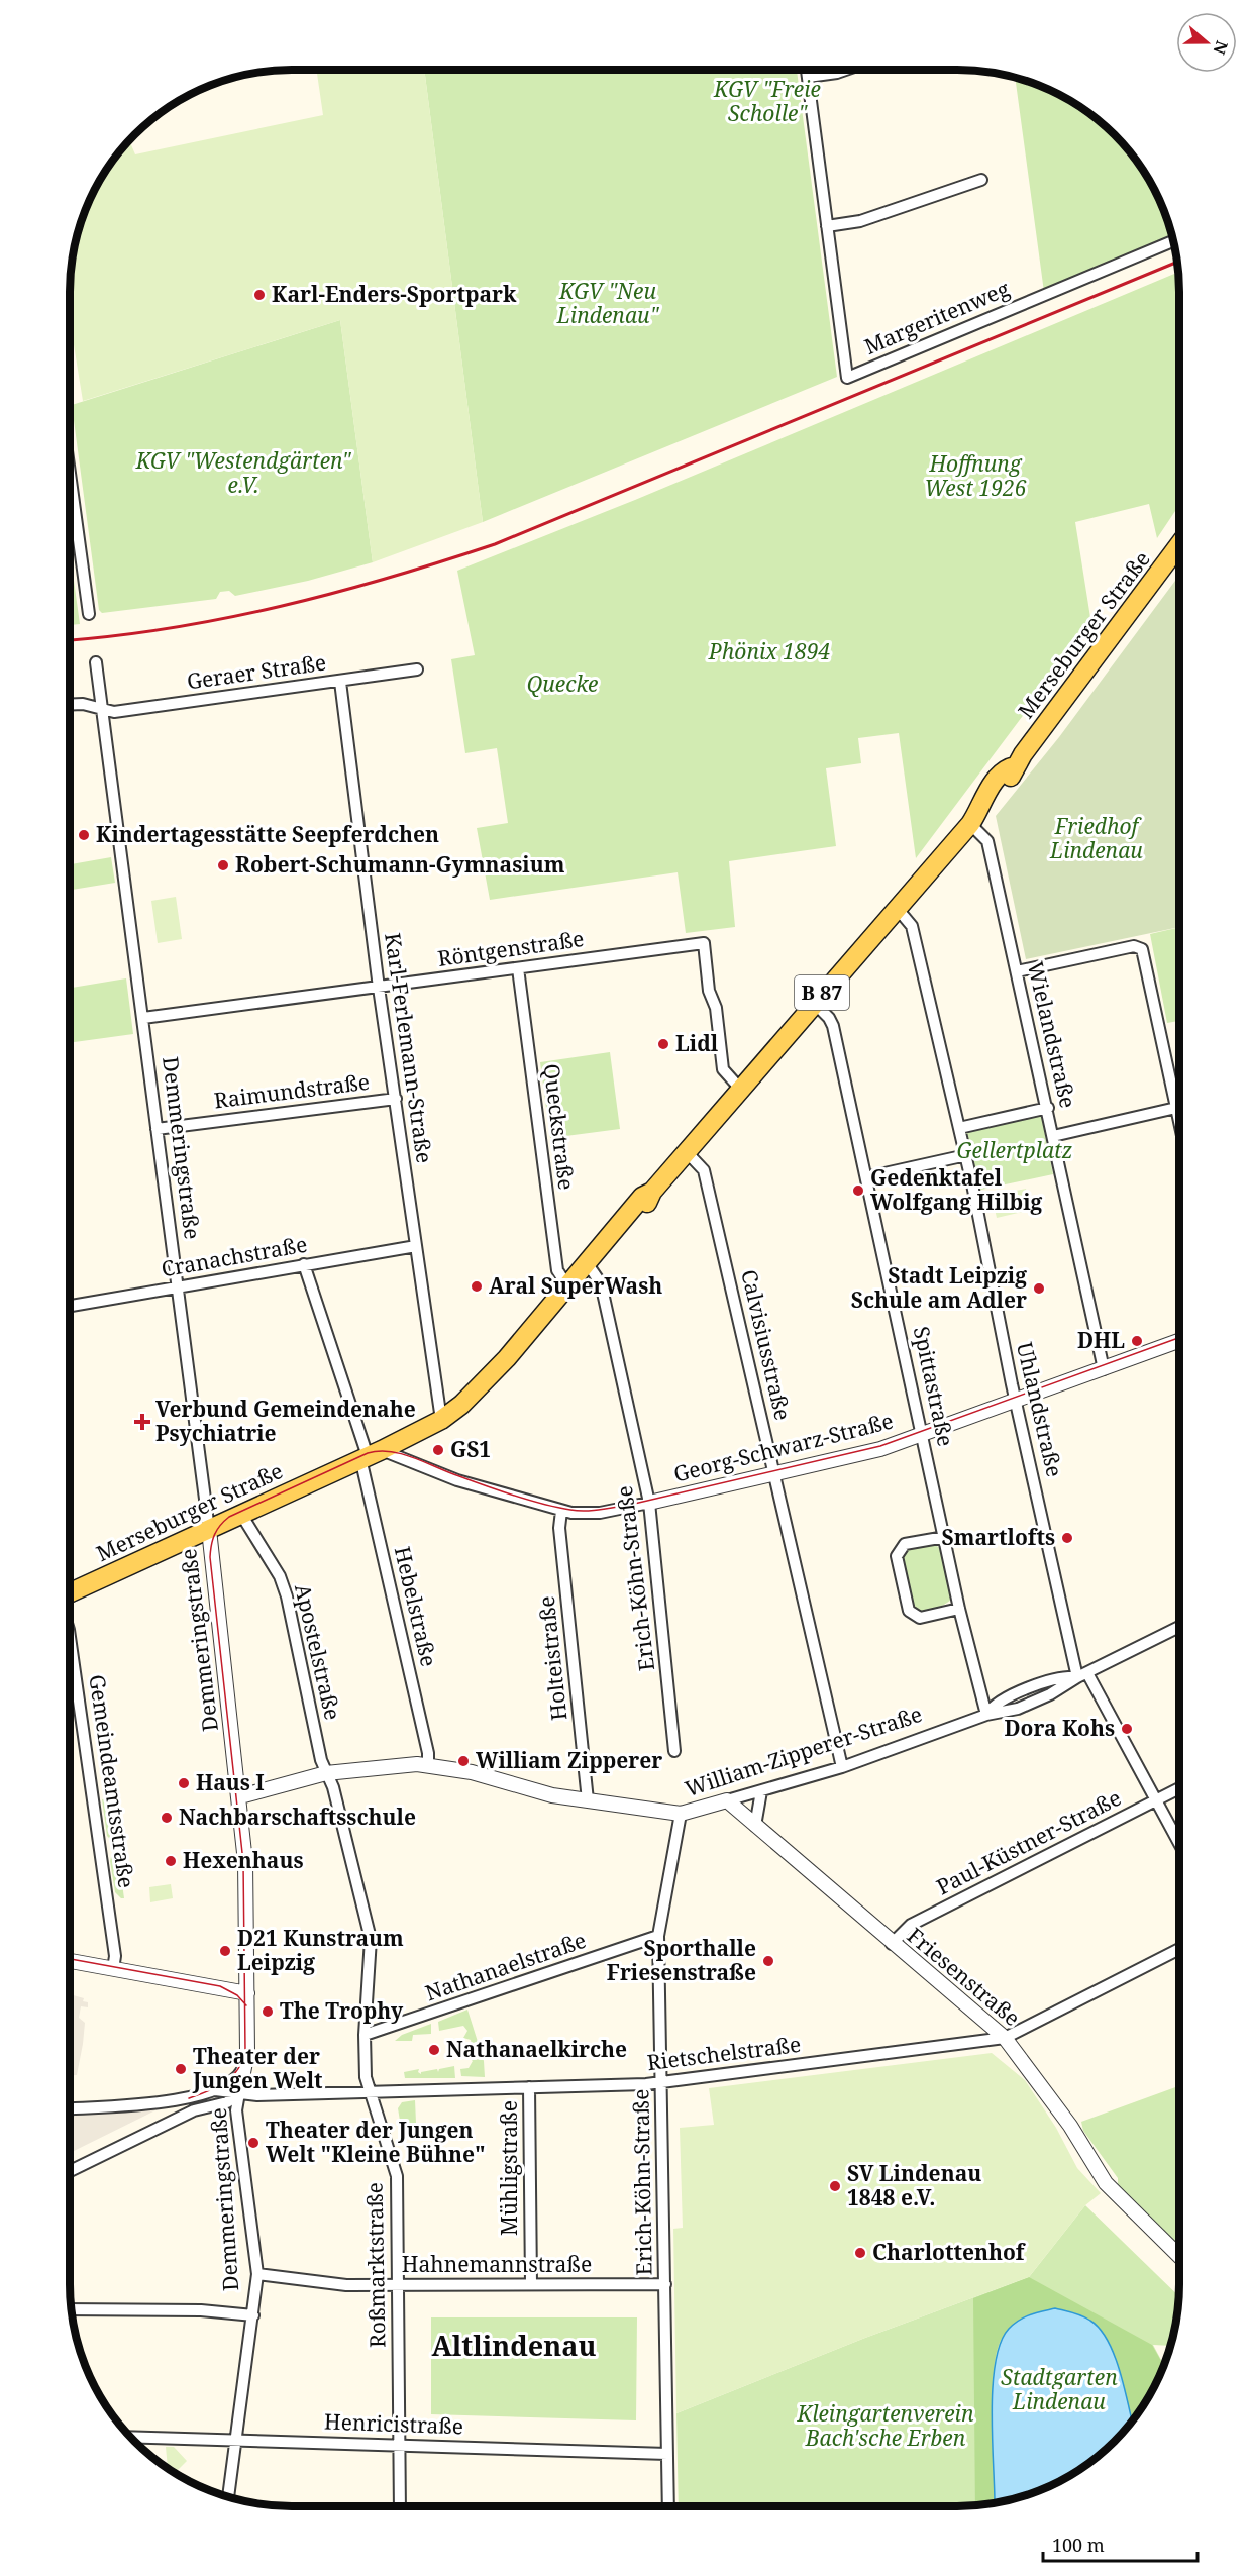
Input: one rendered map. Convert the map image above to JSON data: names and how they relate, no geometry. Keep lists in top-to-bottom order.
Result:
{
  "streets": {
    "main road": ["Merseburger Straße", "B 87"],
    "street": [
      "Margeritenweg",
      "Geraer Straße",
      "Röntgenstraße",
      "Wielandstraße",
      "Karl-Ferlemann-Straße",
      "Raimundstraße",
      "Queckstraße",
      "Demmeringstraße",
      "Cranachstraße",
      "Calvisiusstraße",
      "Spittastraße",
      "Uhlandstraße",
      "Georg-Schwarz-Straße",
      "Erich-Köhn-Straße",
      "Hebelstraße",
      "Apostelstraße",
      "Holteistraße",
      "William-Zipperer-Straße",
      "Gemeindeamtsstraße",
      "Paul-Küstner-Straße",
      "Nathanaelstraße",
      "Friesenstraße",
      "Rietschelstraße",
      "Mühligstraße",
      "Roßmarktstraße",
      "Hahnemannstraße",
      "Henricistraße"
    ]
  },
  "crossings": [
    ["Merseburger Straße", "Röntgenstraße"],
    ["Merseburger Straße", "Wielandstraße"],
    ["Merseburger Straße", "Karl-Ferlemann-Straße"],
    ["Merseburger Straße", "Queckstraße"],
    ["Merseburger Straße", "Demmeringstraße"],
    ["Merseburger Straße", "Calvisiusstraße"],
    ["Merseburger Straße", "Spittastraße"],
    ["Merseburger Straße", "Uhlandstraße"],
    ["Merseburger Straße", "Georg-Schwarz-Straße"],
    ["Merseburger Straße", "Erich-Köhn-Straße"],
    ["Merseburger Straße", "Hebelstraße"],
    ["Merseburger Straße", "Apostelstraße"],
    ["Geraer Straße", "Karl-Ferlemann-Straße"],
    ["Geraer Straße", "Demmeringstraße"],
    ["Röntgenstraße", "Karl-Ferlemann-Straße"],
    ["Röntgenstraße", "Queckstraße"],
    ["Röntgenstraße", "Demmeringstraße"],
    ["Wielandstraße", "Georg-Schwarz-Straße"],
    ["Karl-Ferlemann-Straße", "Raimundstraße"],
    ["Karl-Ferlemann-Straße", "Cranachstraße"],
    ["Raimundstraße", "Demmeringstraße"],
    ["Demmeringstraße", "Cranachstraße"],
    ["Demmeringstraße", "William-Zipperer-Straße"],
    ["Demmeringstraße", "Rietschelstraße"],
    ["Demmeringstraße", "Hahnemannstraße"],
    ["Demmeringstraße", "Henricistraße"],
    ["Cranachstraße", "Hebelstraße"],
    ["Calvisiusstraße", "Georg-Schwarz-Straße"],
    ["Calvisiusstraße", "William-Zipperer-Straße"],
    ["Spittastraße", "Georg-Schwarz-Straße"],
    ["Spittastraße", "William-Zipperer-Straße"],
    ["Uhlandstraße", "Georg-Schwarz-Straße"],
    ["Uhlandstraße", "William-Zipperer-Straße"],
    ["Uhlandstraße", "Paul-Küstner-Straße"],
    ["Georg-Schwarz-Straße", "Erich-Köhn-Straße"],
    ["Georg-Schwarz-Straße", "Hebelstraße"],
    ["Georg-Schwarz-Straße", "Holteistraße"],
    ["Erich-Köhn-Straße", "William-Zipperer-Straße"],
    ["Erich-Köhn-Straße", "Nathanaelstraße"],
    ["Erich-Köhn-Straße", "Rietschelstraße"],
    ["Erich-Köhn-Straße", "Hahnemannstraße"],
    ["Erich-Köhn-Straße", "Henricistraße"],
    ["Hebelstraße", "William-Zipperer-Straße"],
    ["Apostelstraße", "William-Zipperer-Straße"],
    ["Apostelstraße", "Roßmarktstraße"],
    ["Holteistraße", "William-Zipperer-Straße"],
    ["William-Zipperer-Straße", "Friesenstraße"],
    ["William-Zipperer-Straße", "Roßmarktstraße"],
    ["Paul-Küstner-Straße", "Friesenstraße"],
    ["Nathanaelstraße", "Roßmarktstraße"],
    ["Friesenstraße", "Rietschelstraße"],
    ["Rietschelstraße", "Mühligstraße"],
    ["Rietschelstraße", "Roßmarktstraße"],
    ["Mühligstraße", "Hahnemannstraße"],
    ["Roßmarktstraße", "Hahnemannstraße"],
    ["Roßmarktstraße", "Henricistraße"]
  ],
  "districts": ["Altlindenau"],
  "parks": [
    "KGV \"Freie Scholle\"",
    "KGV \"Neu Lindenau\"",
    "KGV \"Westendgärten\" e.V.",
    "Hoffnung West 1926",
    "Phönix 1894",
    "Quecke",
    "Friedhof Lindenau",
    "Gellertplatz",
    "Stadtgarten Lindenau",
    "Kleingartenverein Bach'sche Erben"
  ],
  "places": {
    "other": [
      "Karl-Enders-Sportpark",
      "Kindertagesstätte Seepferdchen",
      "Robert-Schumann-Gymnasium",
      "Lidl",
      "Gedenktafel Wolfgang Hilbig",
      "Aral SuperWash",
      "Stadt Leipzig Schule am Adler",
      "DHL",
      "GS1",
      "Smartlofts",
      "Dora Kohs",
      "William Zipperer",
      "Haus I",
      "Nachbarschaftsschule",
      "Hexenhaus",
      "D21 Kunstraum Leipzig",
      "Sporthalle Friesenstraße",
      "The Trophy",
      "Nathanaelkirche",
      "Theater der Jungen Welt",
      "Theater der Jungen Welt \"Kleine Bühne\"",
      "SV Lindenau 1848 e.V.",
      "Charlottenhof"
    ],
    "health": ["Verbund Gemeindenahe Psychiatrie"]
  },
  "scale_bar": "100 m",
  "north": "right"
}
